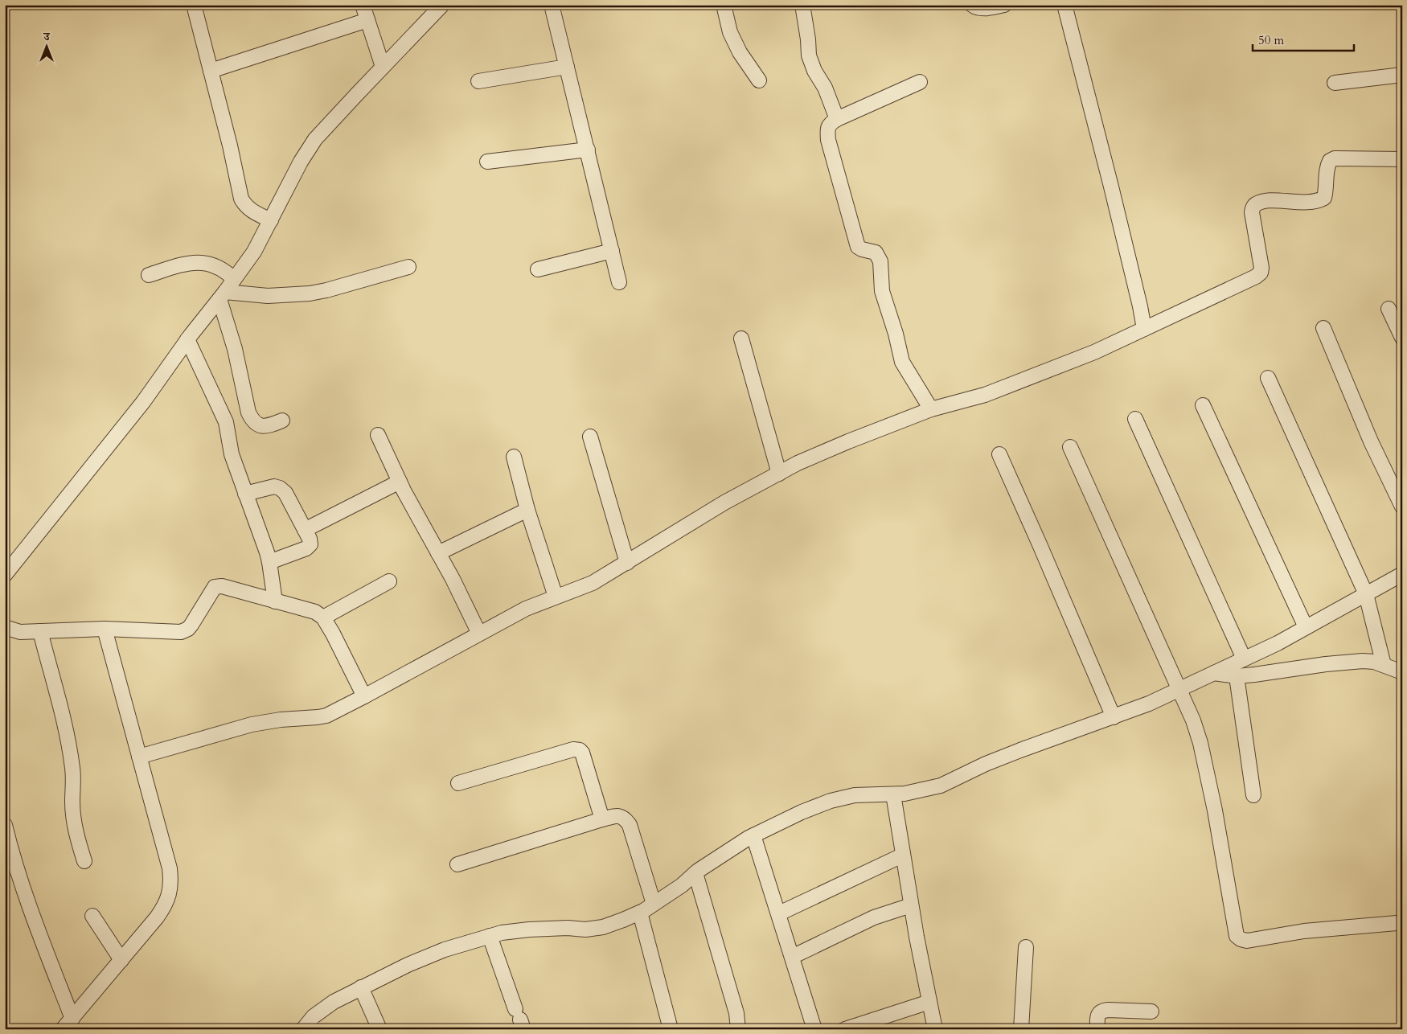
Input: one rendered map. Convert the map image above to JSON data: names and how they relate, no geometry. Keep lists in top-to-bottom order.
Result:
{
  "scale_bar": "50 m",
  "north": "top"
}
